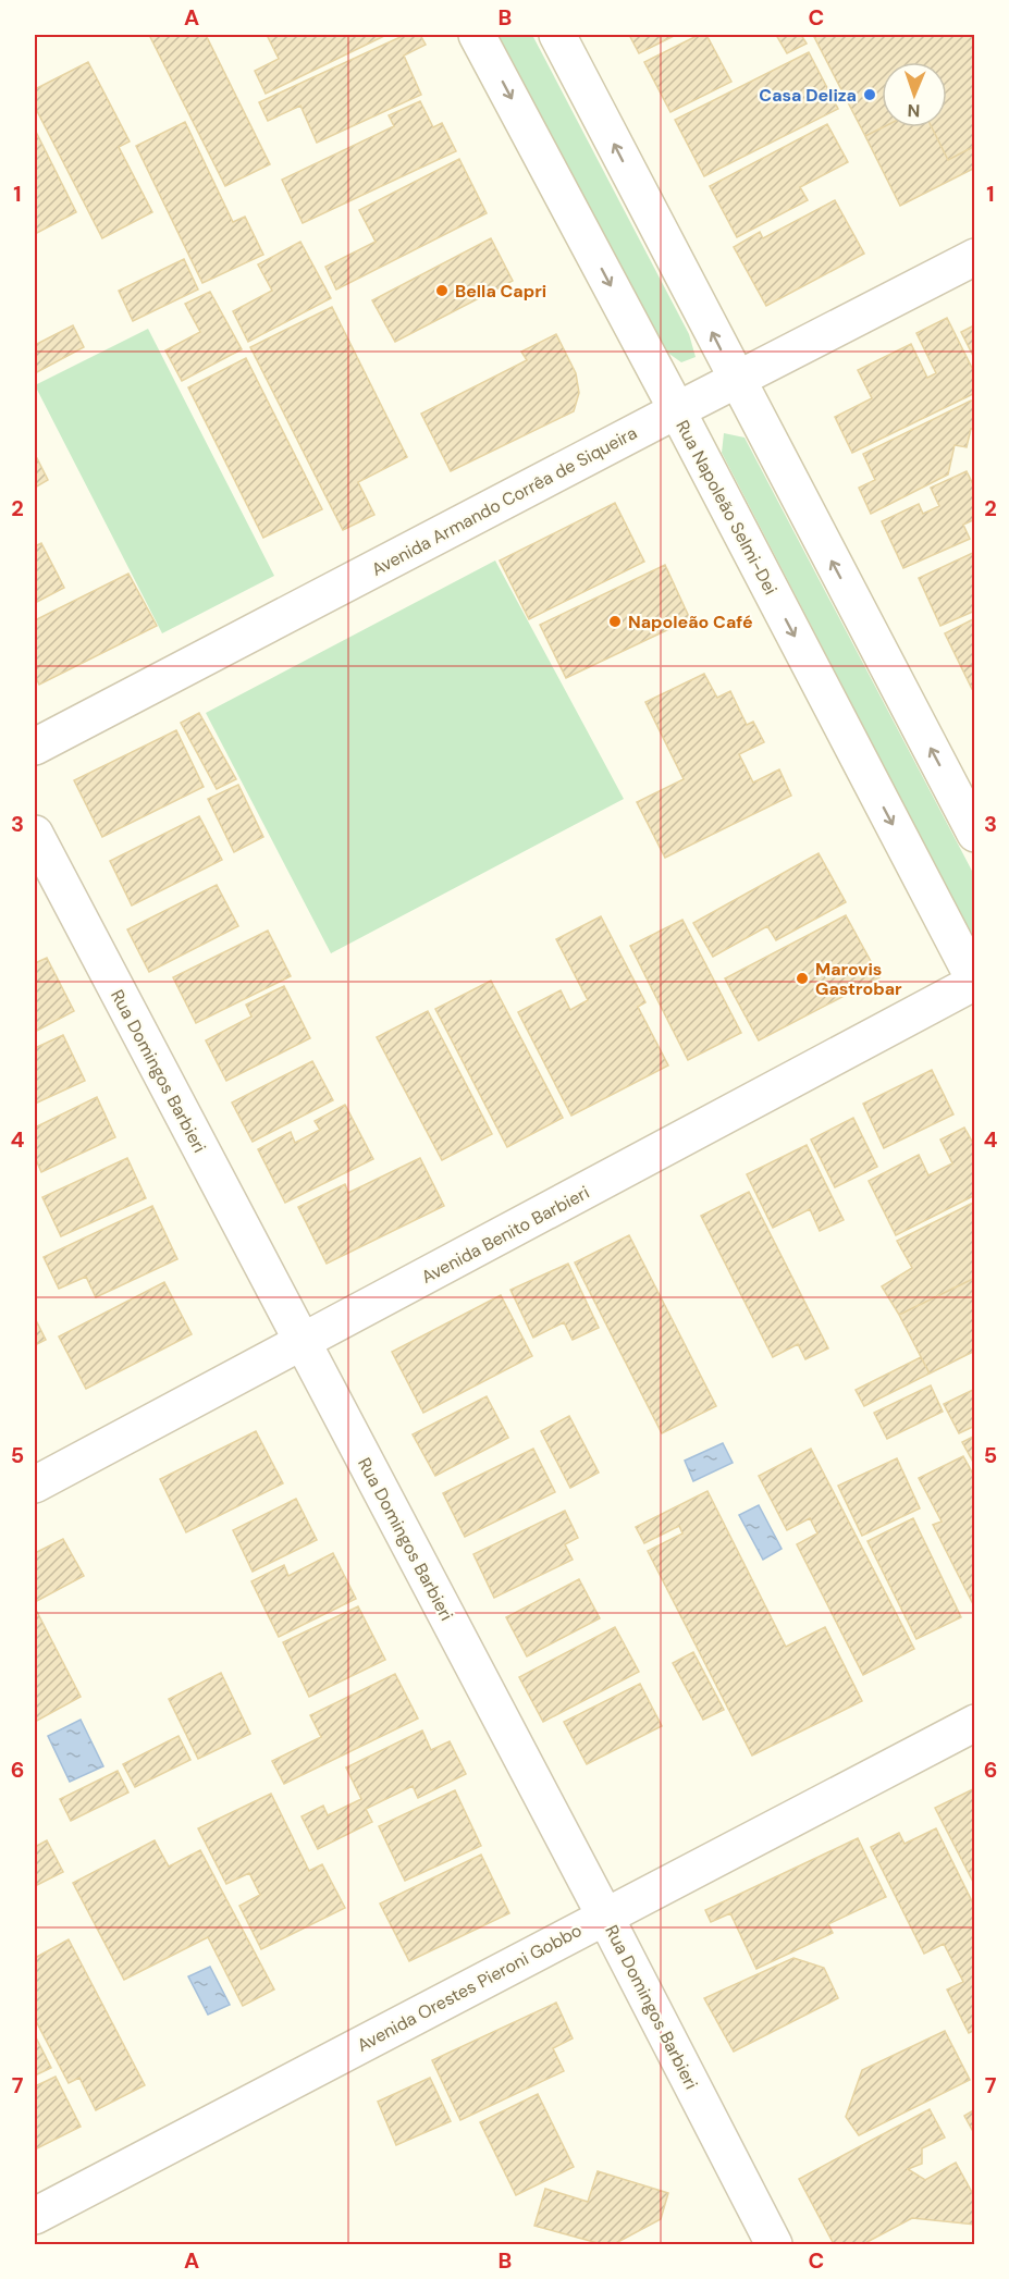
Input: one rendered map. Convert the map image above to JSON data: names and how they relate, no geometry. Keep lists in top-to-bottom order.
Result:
{
  "streets": {
    "street": [
      "Avenida Armando Corrêa de Siqueira",
      "Rua Napoleão Selmi-Dei",
      "Rua Domingos Barbieri",
      "Avenida Benito Barbieri",
      "Avenida Orestes Pieroni Gobbo"
    ]
  },
  "crossings": [
    ["Avenida Armando Corrêa de Siqueira", "Rua Napoleão Selmi-Dei"],
    ["Rua Napoleão Selmi-Dei", "Avenida Benito Barbieri"],
    ["Rua Domingos Barbieri", "Avenida Benito Barbieri"],
    ["Rua Domingos Barbieri", "Avenida Orestes Pieroni Gobbo"]
  ],
  "places": [
    "Casa Deliza",
    "Bella Capri",
    "Napoleão Café",
    "Marovis Gastrobar"
  ],
  "north": "bottom",
  "grid": {
    "columns": ["A", "B", "C"],
    "rows": [
      "1",
      "2",
      "3",
      "4",
      "5",
      "6",
      "7"
    ]
  }
}
